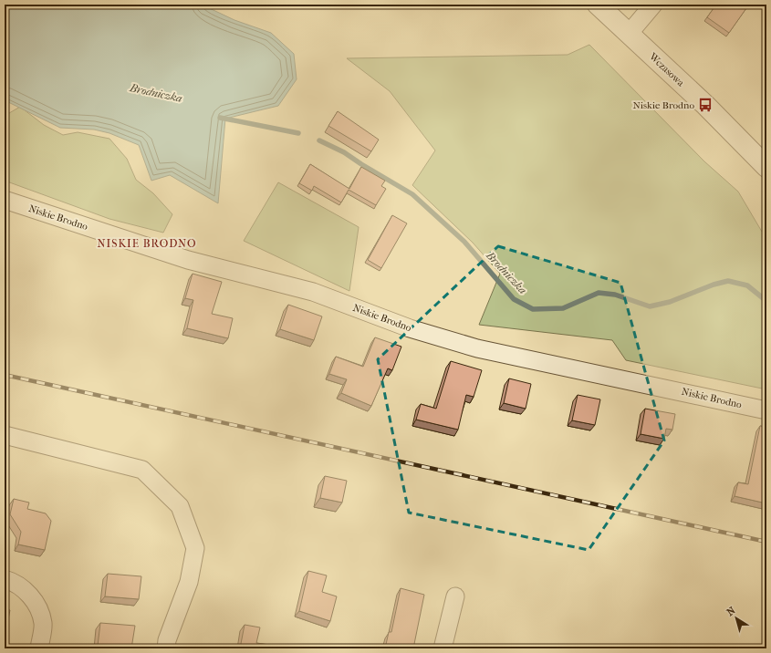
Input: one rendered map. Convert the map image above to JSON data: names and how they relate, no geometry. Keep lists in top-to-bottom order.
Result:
{
  "streets": {
    "street": ["Wczasowa", "Niskie Brodno"]
  },
  "districts": ["NISKIE BRODNO"],
  "water": ["Brodniczka"],
  "places": {
    "bus stop": ["Niskie Brodno"]
  },
  "north": "top left"
}
